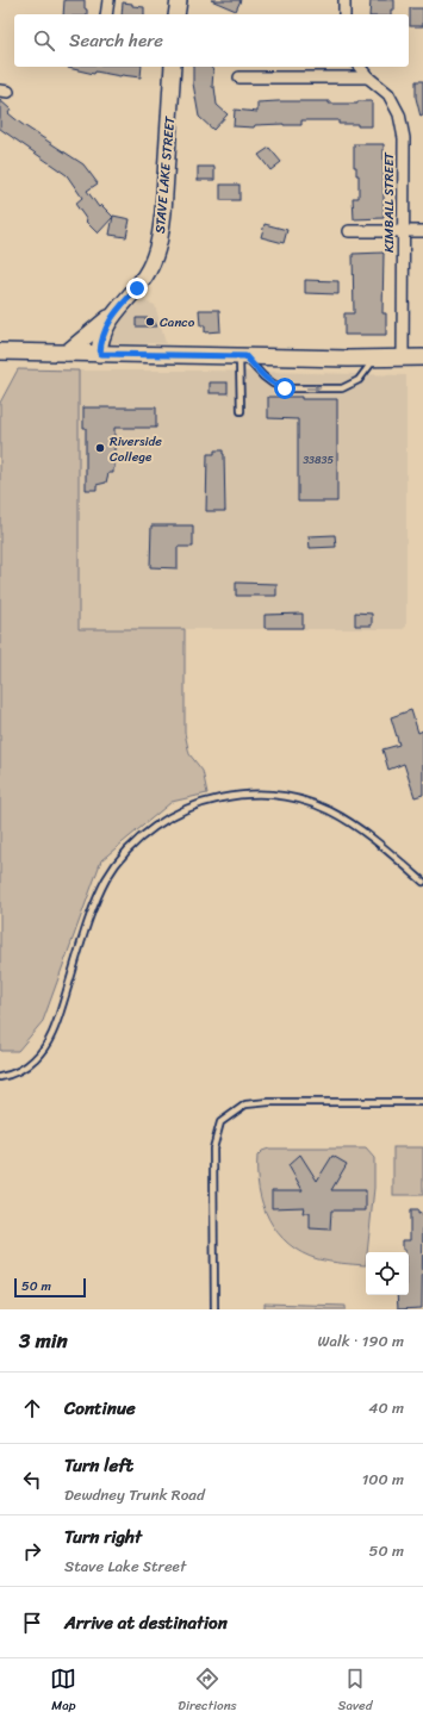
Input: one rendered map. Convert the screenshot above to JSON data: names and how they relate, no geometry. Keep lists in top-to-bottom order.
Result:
{
  "streets": {
    "main road": ["STAVE LAKE STREET"],
    "street": ["KIMBALL STREET"]
  },
  "places": ["Canco", "Riverside College"],
  "house_numbers": ["33835"],
  "scale_bar": "50 m",
  "page": {
    "search": "Search here",
    "scale": "50 m",
    "heading": ["3 min", "Walk · 190 m"],
    "list": [
      ["Continue", "40 m"],
      ["Turn left", "Dewdney Trunk Road", "100 m"],
      ["Turn right", "Stave Lake Street", "50 m"],
      "Arrive at destination"
    ],
    "nav": ["Map", "Directions", "Saved"]
  }
}
